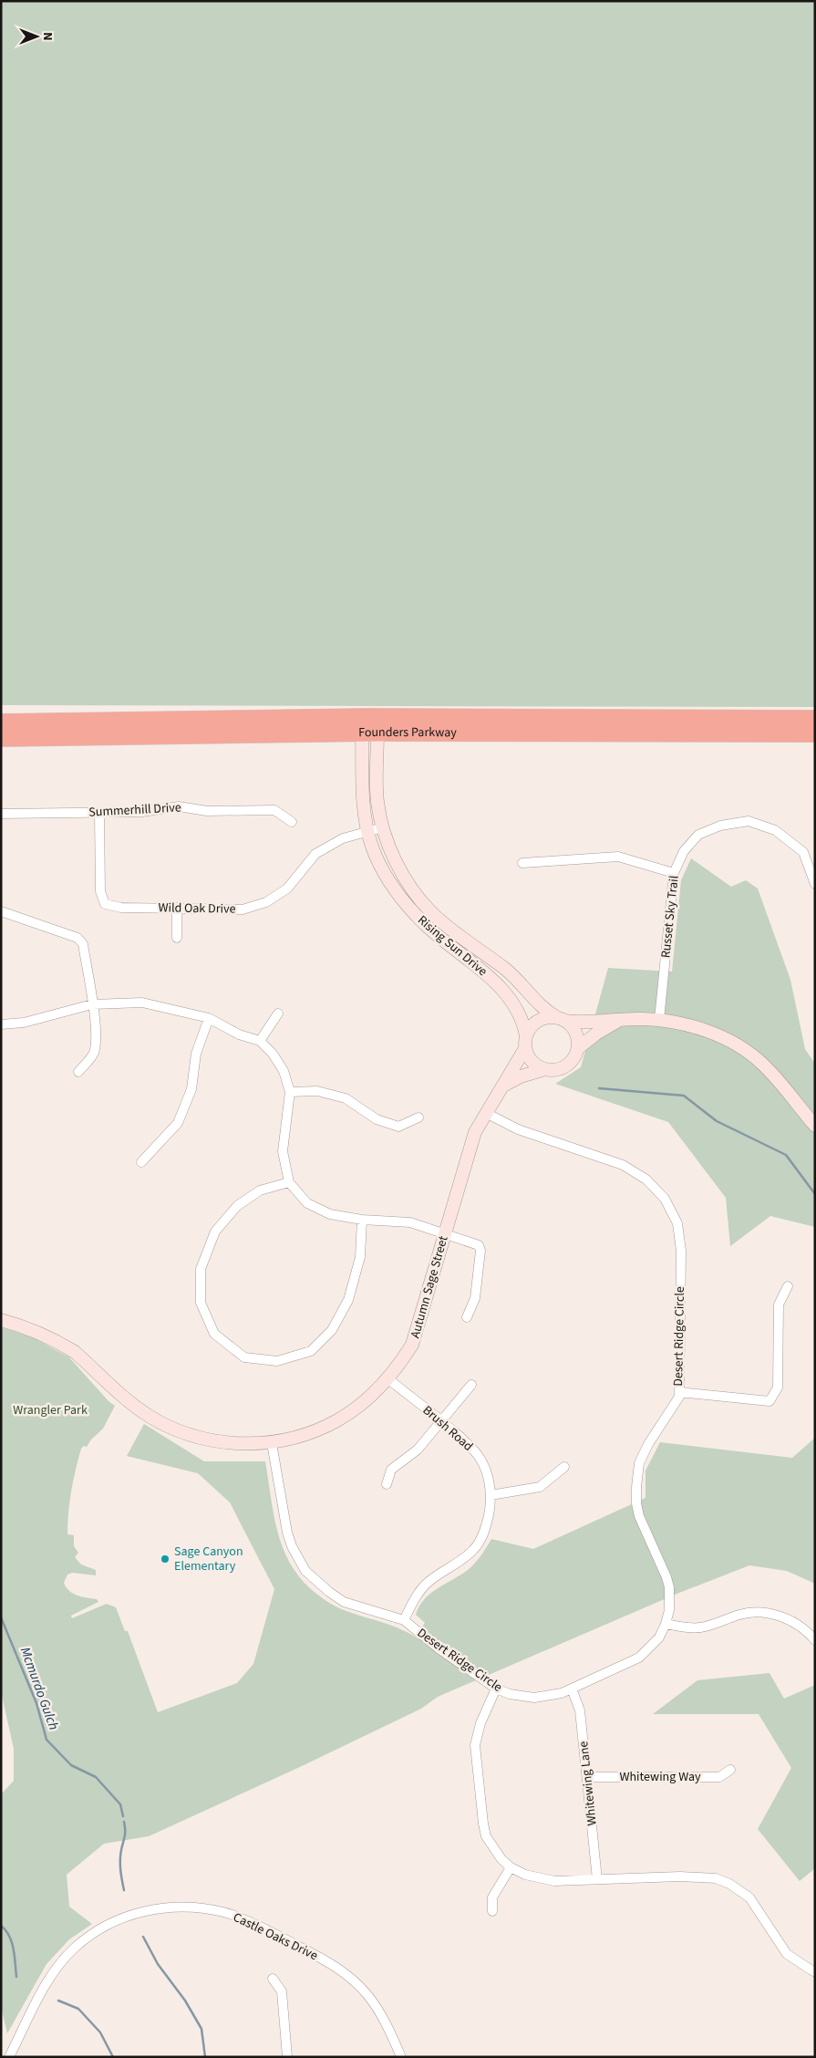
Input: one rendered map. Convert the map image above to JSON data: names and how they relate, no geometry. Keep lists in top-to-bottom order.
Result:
{
  "streets": {
    "highway": ["Founders Parkway"],
    "street": [
      "Summerhill Drive",
      "Wild Oak Drive",
      "Russet Sky Trail",
      "Rising Sun Drive",
      "Autumn Sage Street",
      "Desert Ridge Circle",
      "Brush Road",
      "Whitewing Way",
      "Whitewing Lane",
      "Castle Oaks Drive"
    ]
  },
  "crossings": [
    ["Founders Parkway", "Rising Sun Drive"],
    ["Summerhill Drive", "Wild Oak Drive"],
    ["Wild Oak Drive", "Rising Sun Drive"],
    ["Rising Sun Drive", "Autumn Sage Street"],
    ["Autumn Sage Street", "Desert Ridge Circle"],
    ["Autumn Sage Street", "Brush Road"],
    ["Desert Ridge Circle", "Brush Road"],
    ["Desert Ridge Circle", "Whitewing Lane"],
    ["Whitewing Way", "Whitewing Lane"]
  ],
  "water": ["Mcmurdo Gulch"],
  "parks": ["Wrangler Park"],
  "places": ["Sage Canyon Elementary"],
  "north": "right"
}
